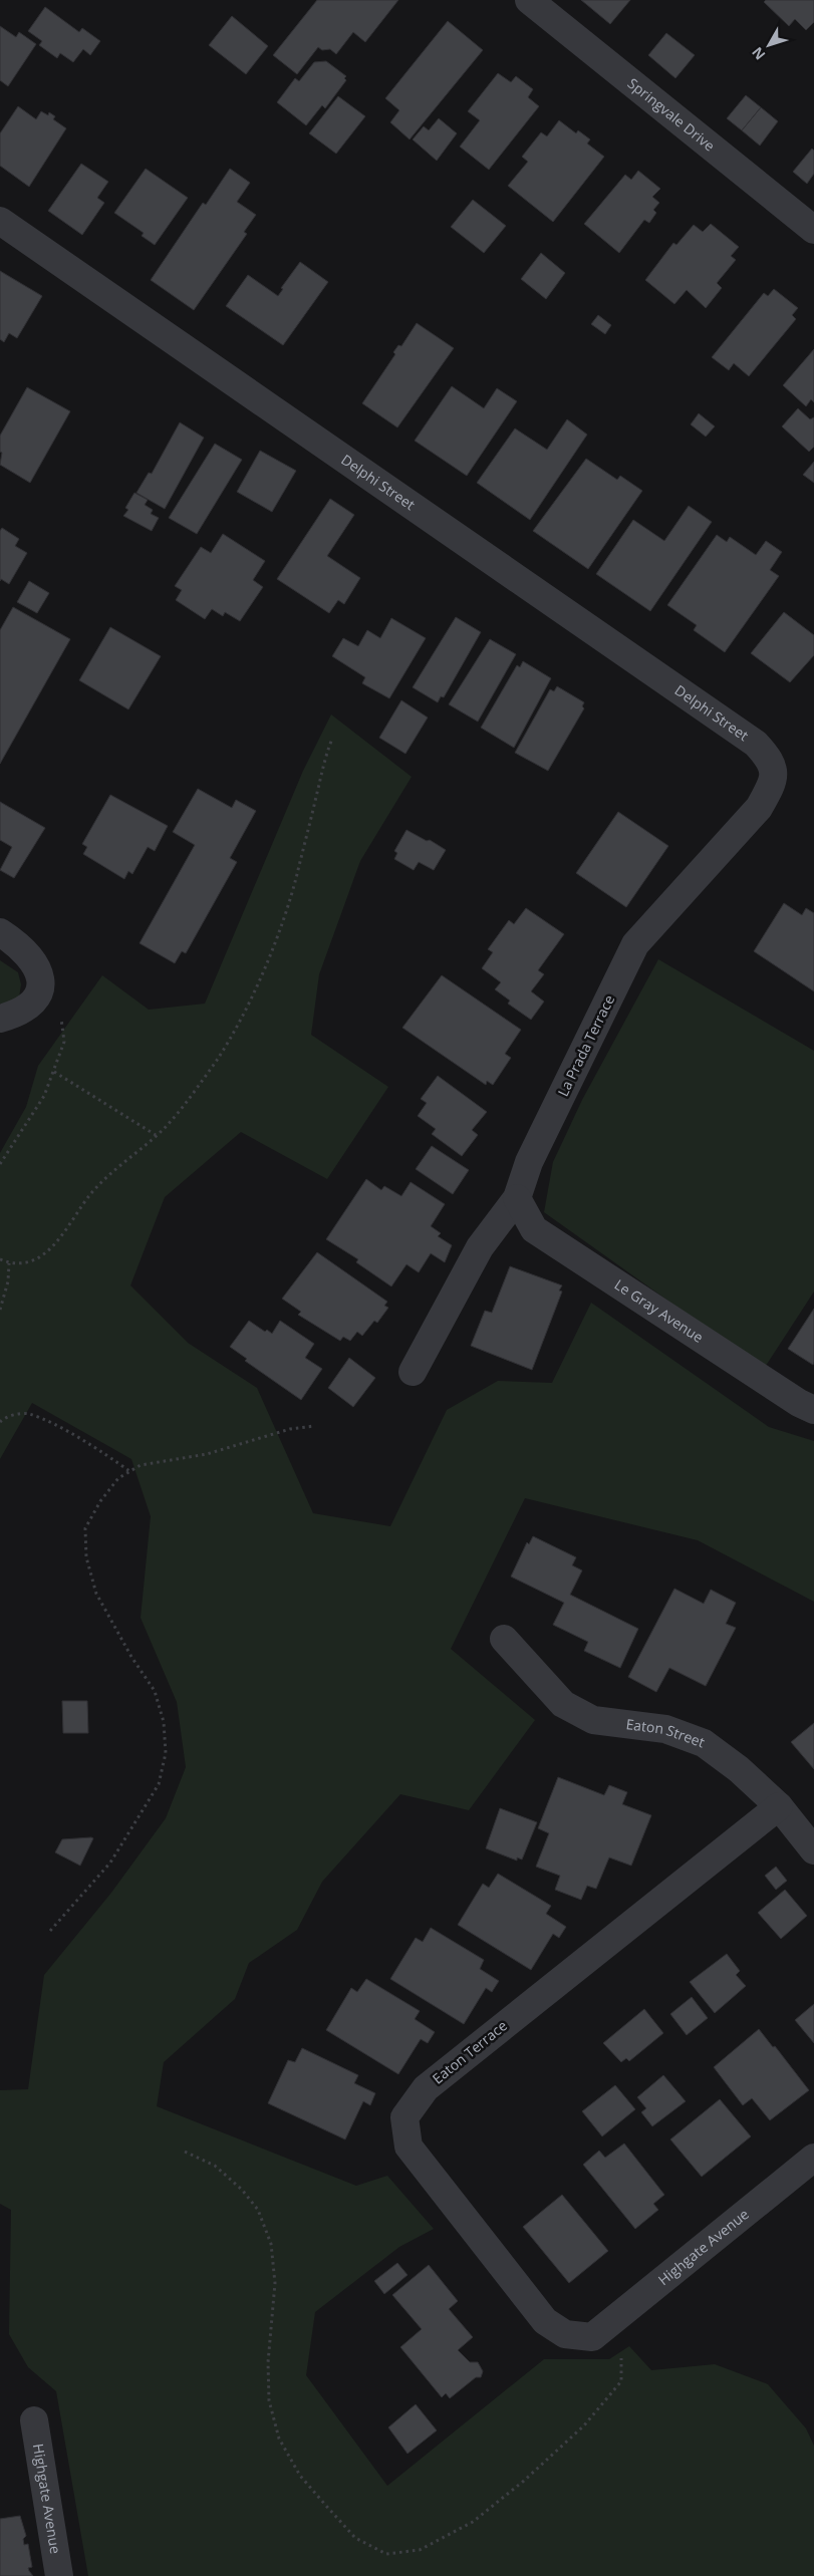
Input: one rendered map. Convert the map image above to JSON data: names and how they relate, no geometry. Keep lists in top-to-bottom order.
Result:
{
  "streets": {
    "street": [
      "Springvale Drive",
      "Delphi Street",
      "La Prada Terrace",
      "Le Gray Avenue",
      "Eaton Street",
      "Eaton Terrace",
      "Highgate Avenue"
    ]
  },
  "crossings": [
    ["Delphi Street", "La Prada Terrace"],
    ["La Prada Terrace", "Le Gray Avenue"],
    ["Eaton Street", "Eaton Terrace"],
    ["Eaton Terrace", "Highgate Avenue"]
  ],
  "north": "bottom left"
}
